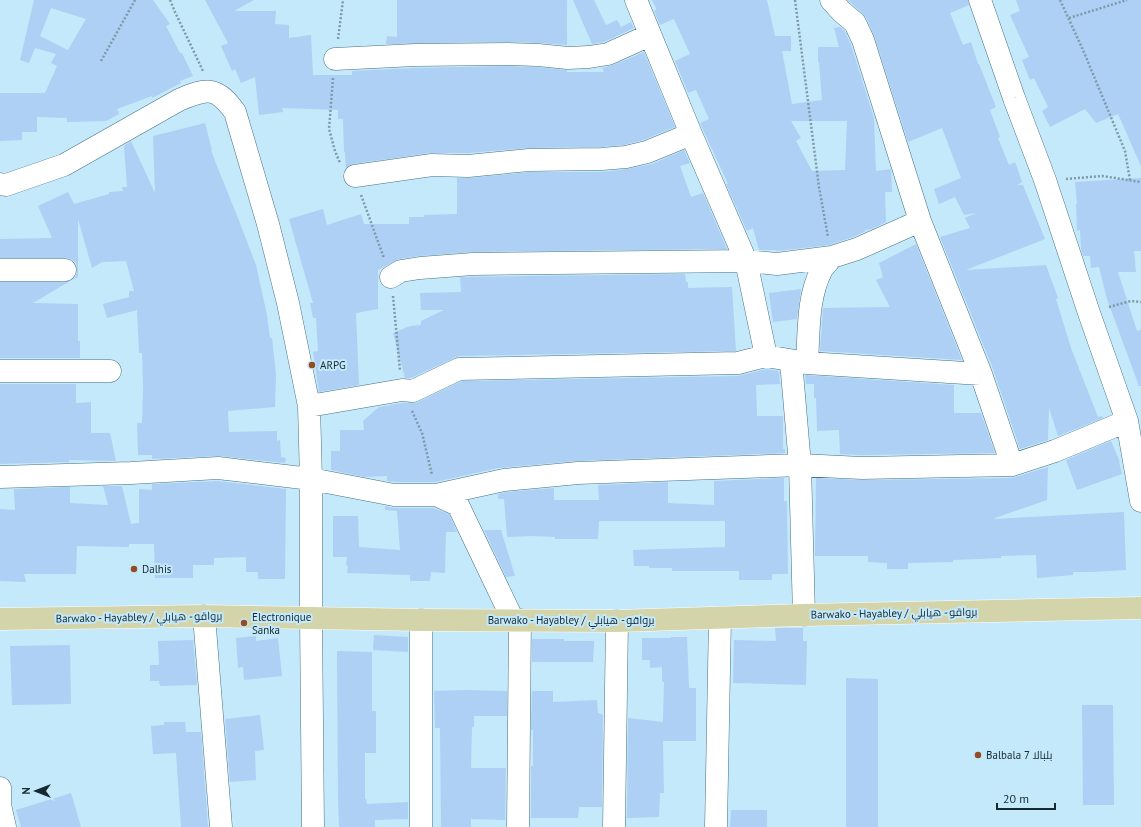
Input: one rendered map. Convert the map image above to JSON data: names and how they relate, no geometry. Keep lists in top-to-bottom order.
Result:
{
  "streets": {
    "main road": ["Barwako - Hayabley / برواقو - هيابلي"]
  },
  "places": [
    "ARPG",
    "Dalhis",
    "Electronique Sanka",
    "Balbala 7 بلبالا"
  ],
  "scale_bar": "20 m",
  "north": "left"
}
